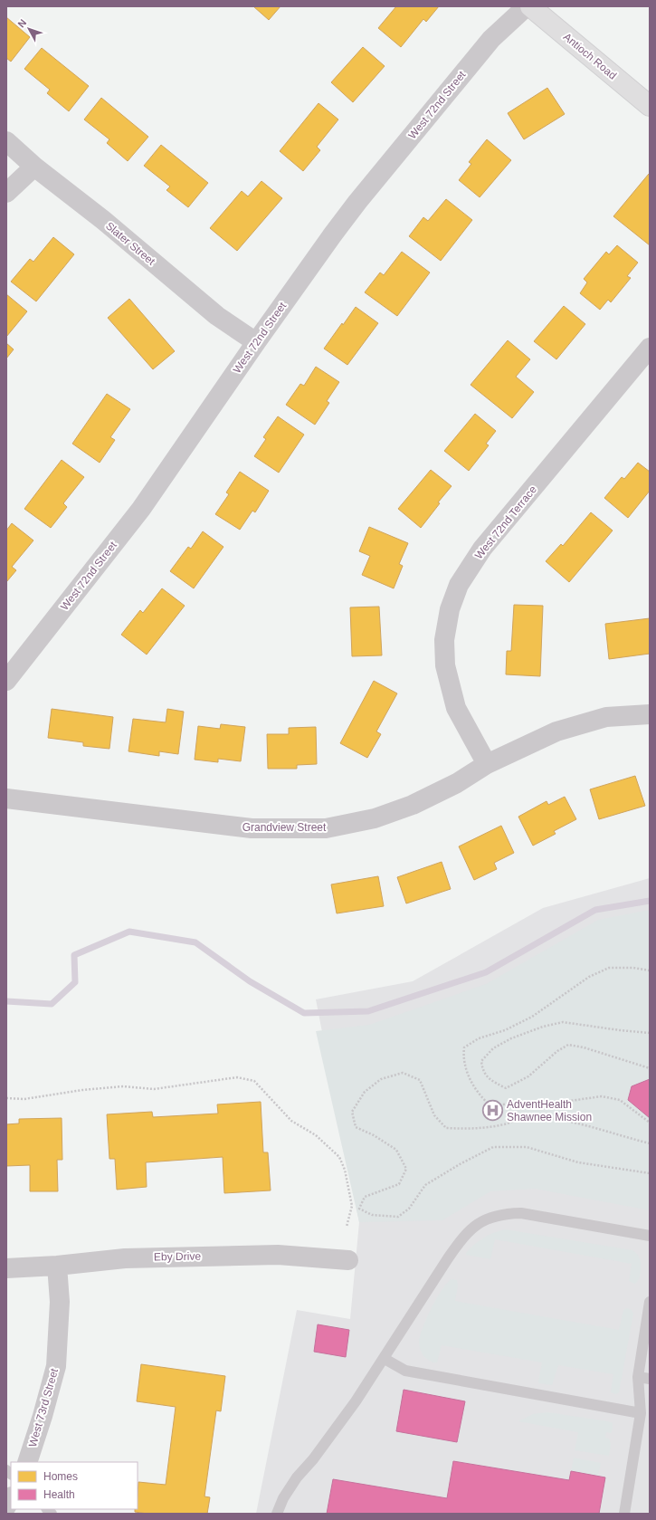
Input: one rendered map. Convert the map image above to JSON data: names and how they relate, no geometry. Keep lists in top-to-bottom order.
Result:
{
  "streets": {
    "main road": ["Antioch Road"],
    "street": [
      "West 72nd Street",
      "Slater Street",
      "West 72nd Terrace",
      "Grandview Street",
      "Eby Drive",
      "West 73rd Street"
    ]
  },
  "crossings": [
    ["West 72nd Street", "Slater Street"],
    ["West 72nd Terrace", "Grandview Street"],
    ["Eby Drive", "West 73rd Street"]
  ],
  "places": {
    "hospital": ["AdventHealth Shawnee Mission"]
  },
  "legend": ["Homes", "Health"],
  "north": "top left"
}
